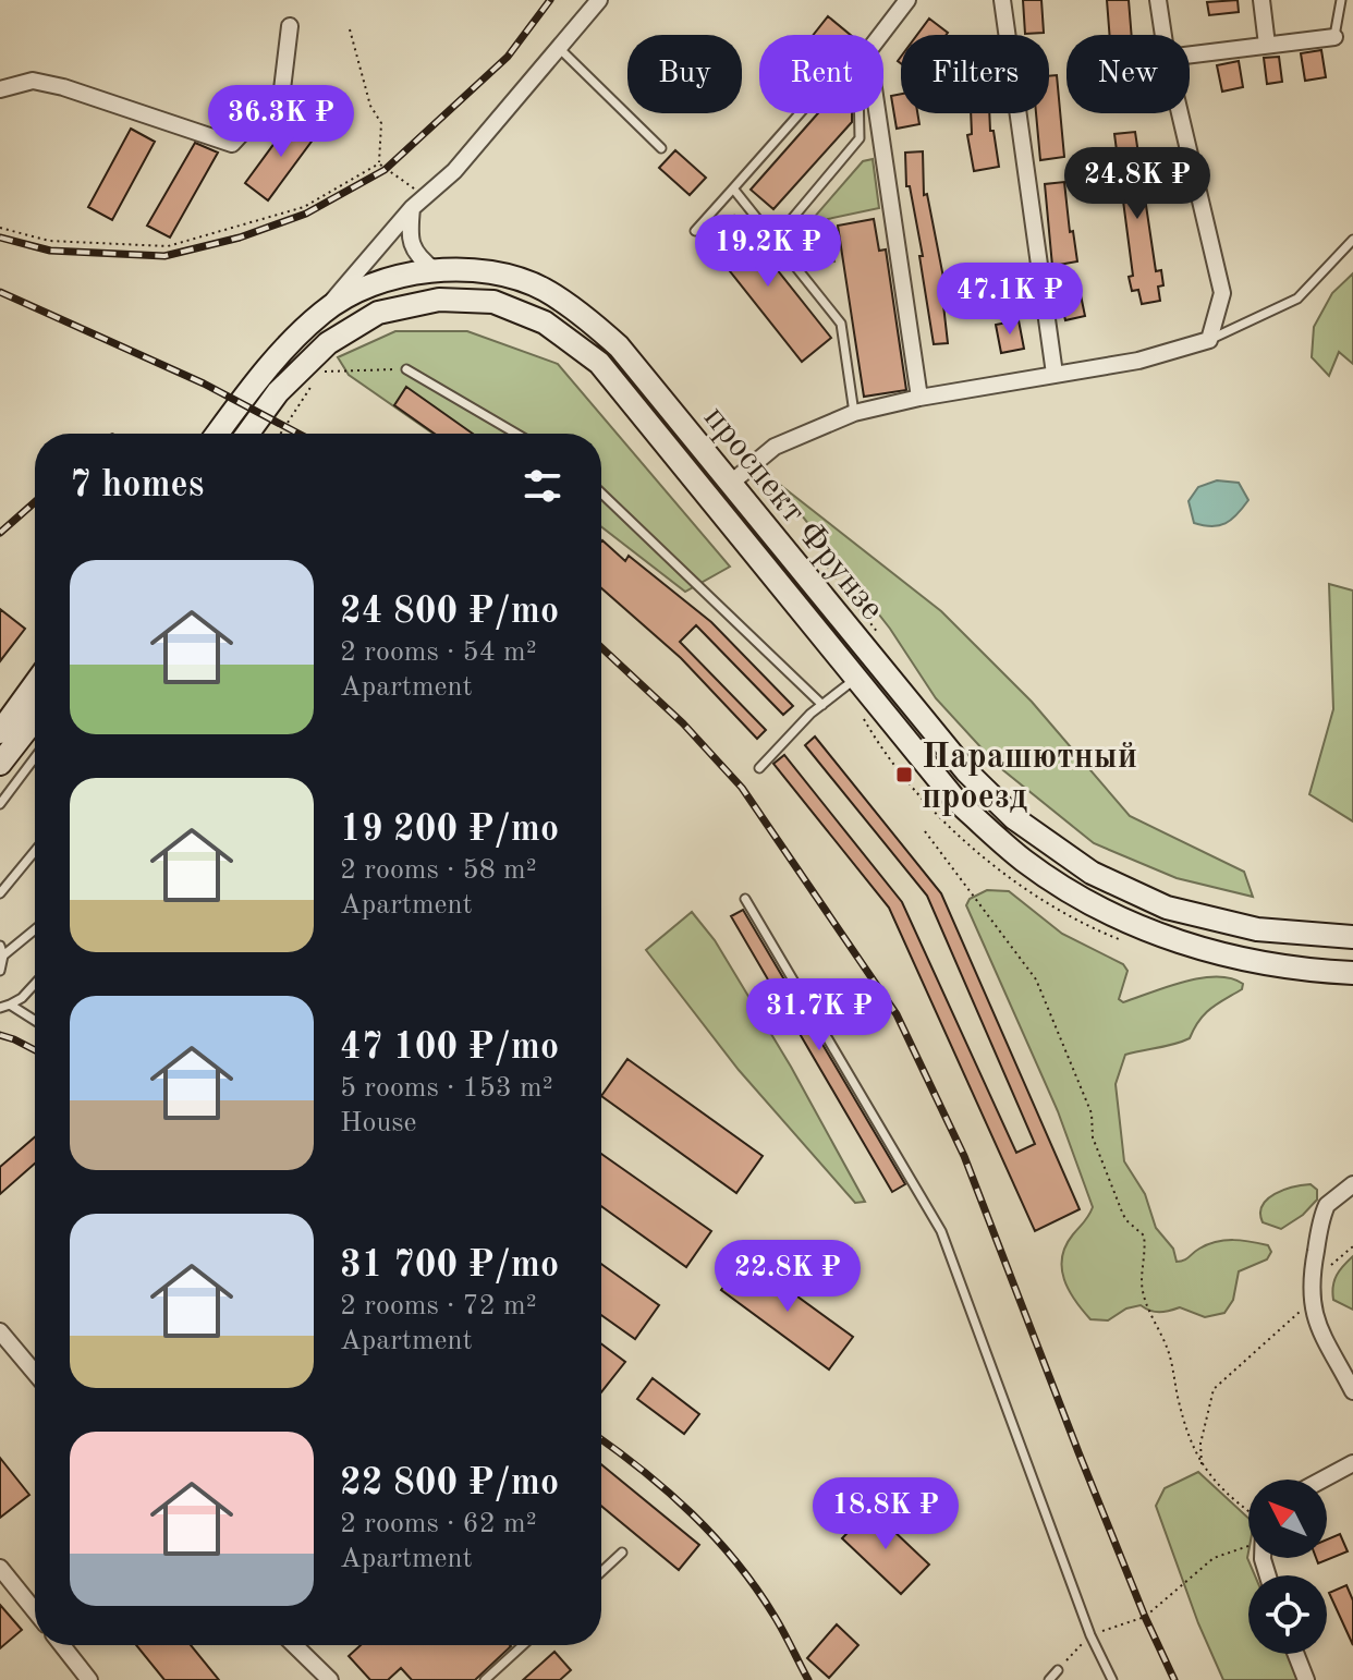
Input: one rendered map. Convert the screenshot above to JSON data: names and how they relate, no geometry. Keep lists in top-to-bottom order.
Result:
{
  "streets": {
    "main road": ["проспект Фрунзе"]
  },
  "places": {
    "transit": ["Парашютный проезд"]
  },
  "north": "top left",
  "page": {
    "chip": [
      "Buy",
      "Rent",
      "Filters",
      "New"
    ],
    "price": [
      "36.3K ₽",
      "24.8K ₽",
      "19.2K ₽",
      "47.1K ₽",
      "31.7K ₽",
      "22.8K ₽",
      "18.8K ₽"
    ],
    "heading": "7 homes",
    "list": [
      {
        "name": "24 800 ₽/mo",
        "note": "2 rooms · 54 m² · Apartment"
      },
      {
        "name": "19 200 ₽/mo",
        "note": "2 rooms · 58 m² · Apartment"
      },
      {
        "name": "47 100 ₽/mo",
        "note": "5 rooms · 153 m² · House"
      },
      {
        "name": "31 700 ₽/mo",
        "note": "2 rooms · 72 m² · Apartment"
      },
      {
        "name": "22 800 ₽/mo",
        "note": "2 rooms · 62 m² · Apartment"
      }
    ]
  }
}
